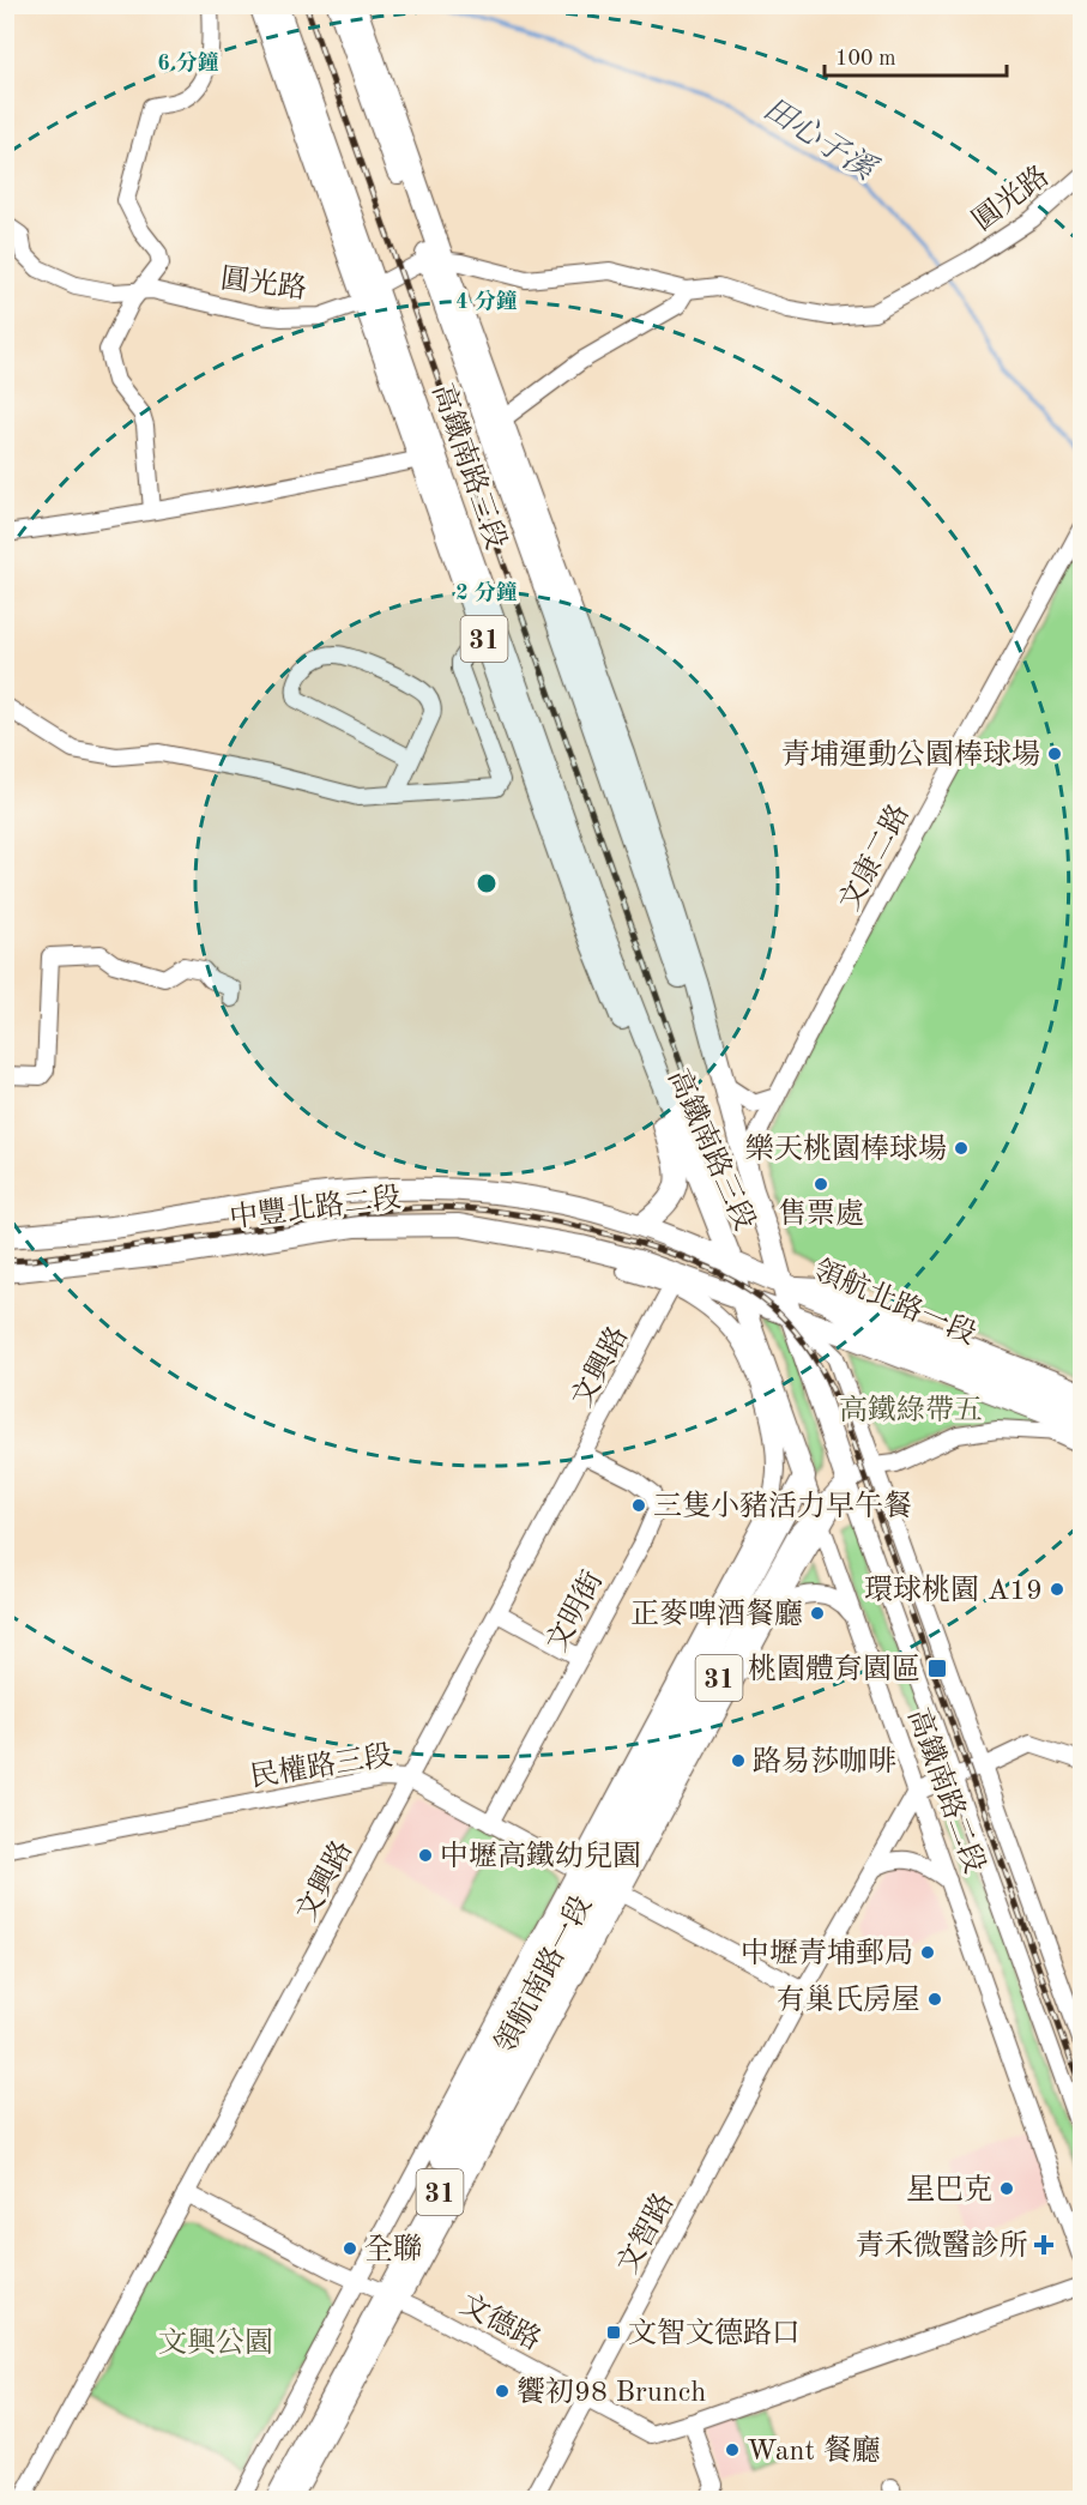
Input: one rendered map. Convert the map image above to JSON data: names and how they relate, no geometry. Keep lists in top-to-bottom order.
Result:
{
  "streets": {
    "main road": [
      "高鐵南路三段",
      "31",
      "中豐北路二段",
      "領航北路一段",
      "高鐵南路二段",
      "領航南路一段"
    ],
    "street": [
      "圓光路",
      "文康二路",
      "文興路",
      "文明街",
      "民權路三段",
      "文智路",
      "文德路"
    ]
  },
  "crossings": [
    ["圓光路", "高鐵南路三段"],
    ["高鐵南路三段", "文康二路"],
    ["高鐵南路三段", "中豐北路二段"],
    ["高鐵南路三段", "領航北路一段"],
    ["高鐵南路三段", "高鐵南路二段"],
    ["31", "高鐵南路二段"],
    ["31", "領航南路一段"],
    ["中豐北路二段", "領航北路一段"],
    ["中豐北路二段", "高鐵南路二段"],
    ["領航北路一段", "高鐵南路二段"],
    ["文興路", "文明街"],
    ["文興路", "民權路三段"],
    ["文興路", "文德路"],
    ["文明街", "民權路三段"],
    ["民權路三段", "領航南路一段"],
    ["民權路三段", "文智路"],
    ["高鐵南路二段", "領航南路一段"],
    ["高鐵南路二段", "文智路"],
    ["領航南路一段", "文德路"],
    ["文智路", "文德路"]
  ],
  "water": ["田心子溪"],
  "parks": ["高鐵綠帶五", "文興公園"],
  "places": {
    "other": [
      "青埔運動公園棒球場",
      "樂天桃園棒球場",
      "售票處",
      "三隻小豬活力早午餐",
      "環球桃園 A19",
      "正麥啤酒餐廳",
      "路易莎咖啡",
      "中壢高鐵幼兒園",
      "中壢青埔郵局",
      "有巢氏房屋",
      "星巴克",
      "全聯",
      "饗初98 Brunch",
      "Want 餐廳"
    ],
    "transit": ["桃園體育園區", "文智文德路口"],
    "health": ["青禾微醫診所"]
  },
  "scale_bar": "100 m",
  "rings": ["6 分鐘", "4 分鐘", "2 分鐘"]
}
